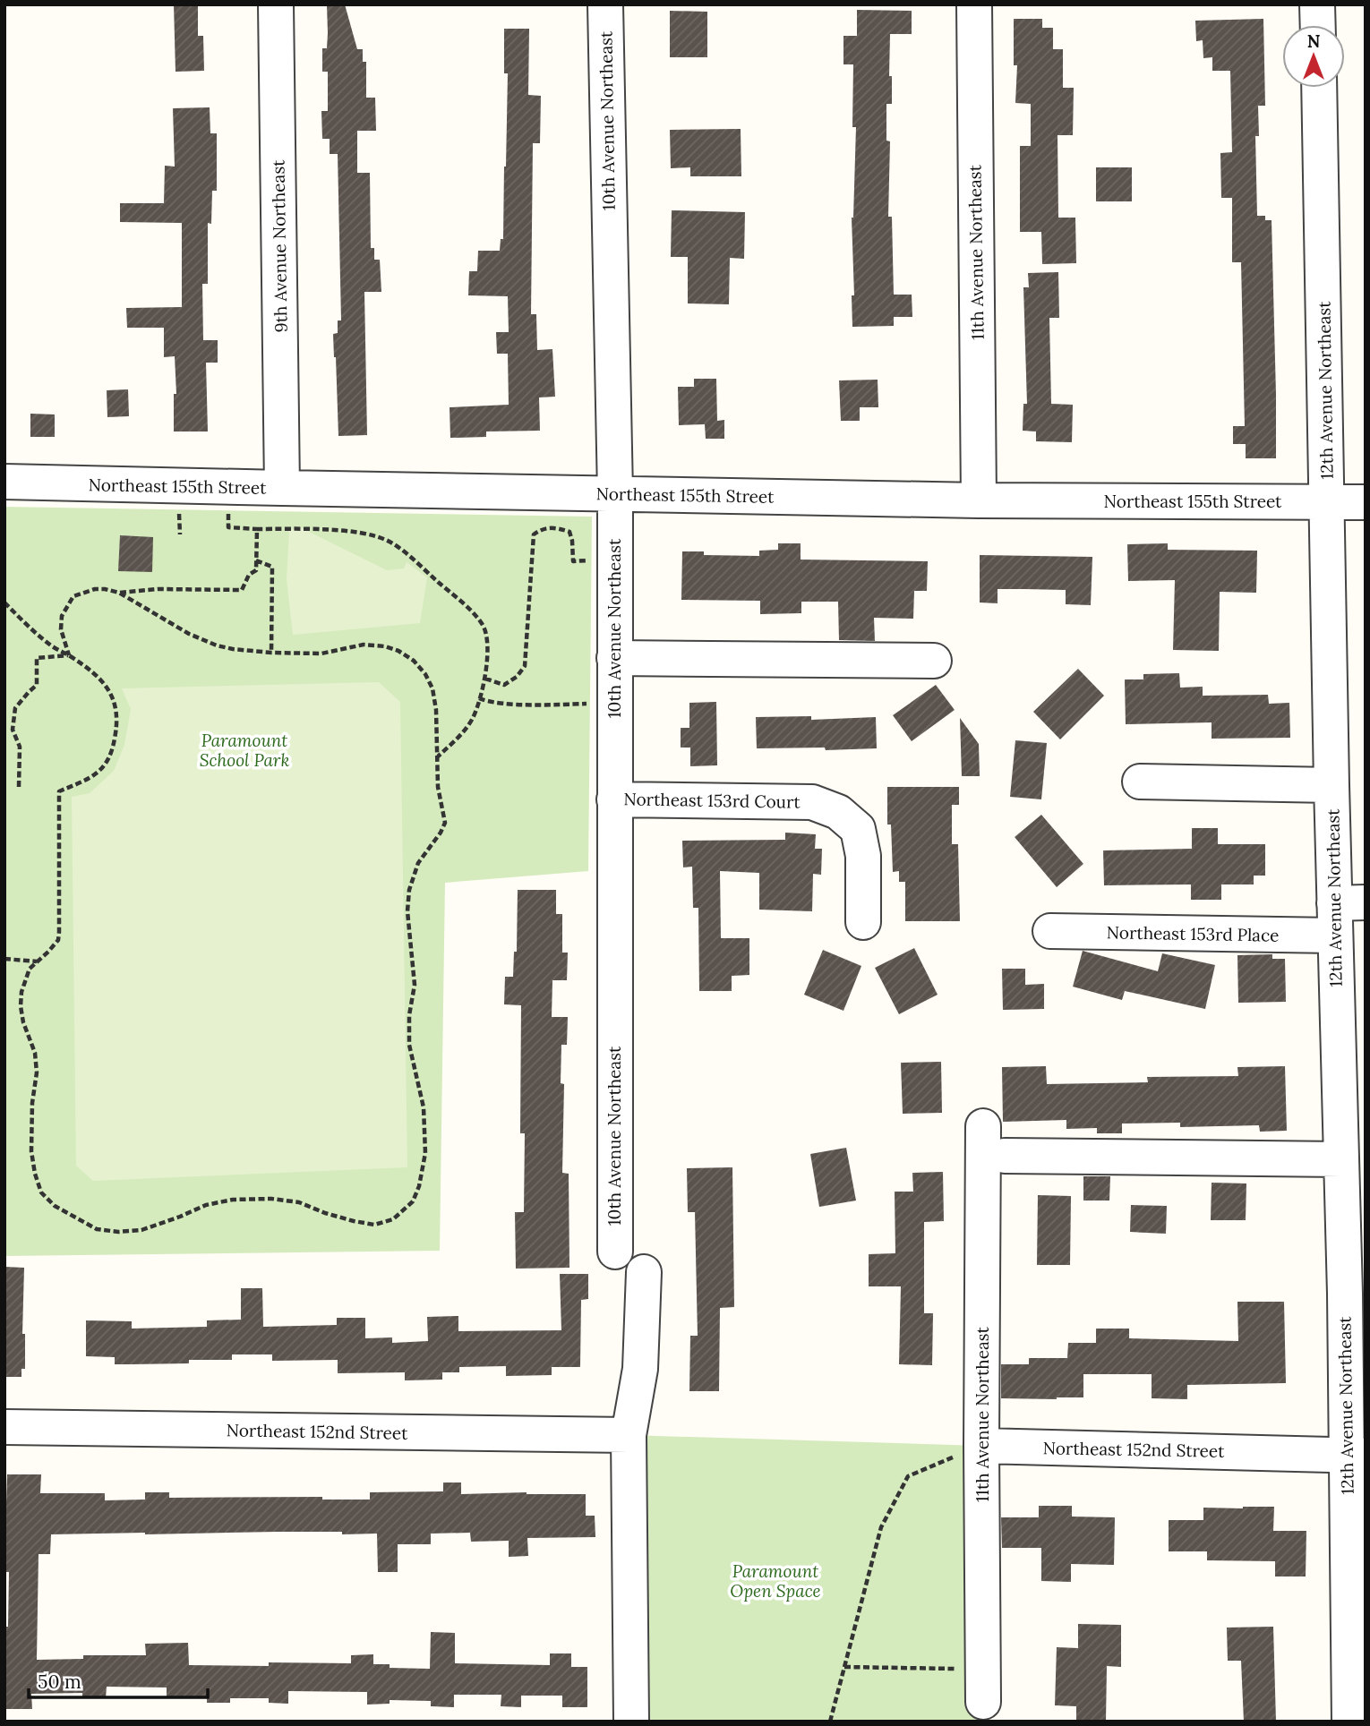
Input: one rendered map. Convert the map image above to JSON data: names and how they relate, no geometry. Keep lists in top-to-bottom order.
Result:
{
  "streets": {
    "street": [
      "10th Avenue Northeast",
      "9th Avenue Northeast",
      "11th Avenue Northeast",
      "12th Avenue Northeast",
      "Northeast 155th Street",
      "Northeast 153rd Court",
      "Northeast 153rd Place",
      "Northeast 152nd Street"
    ]
  },
  "crossings": [
    ["10th Avenue Northeast", "Northeast 155th Street"],
    ["10th Avenue Northeast", "Northeast 153rd Court"],
    ["9th Avenue Northeast", "Northeast 155th Street"],
    ["11th Avenue Northeast", "Northeast 155th Street"],
    ["11th Avenue Northeast", "Northeast 152nd Street"],
    ["12th Avenue Northeast", "Northeast 155th Street"],
    ["12th Avenue Northeast", "Northeast 153rd Place"],
    ["12th Avenue Northeast", "Northeast 152nd Street"]
  ],
  "parks": ["Paramount School Park", "Paramount Open Space"],
  "scale_bar": "50 m",
  "north": "top"
}
